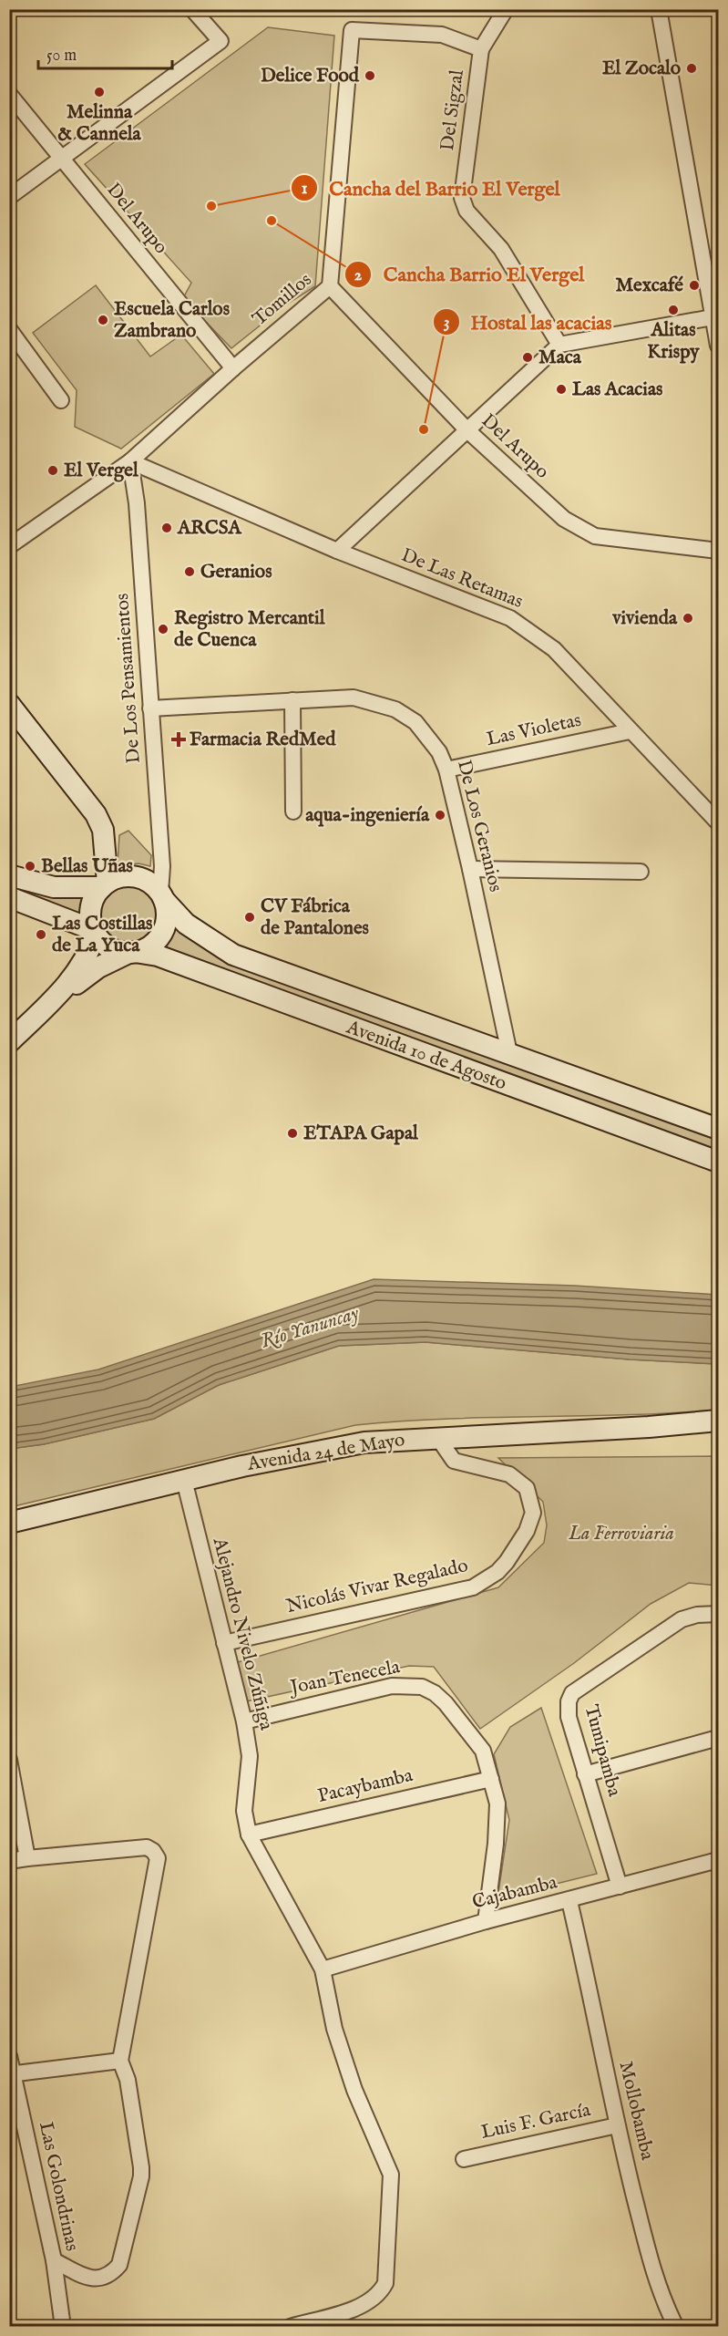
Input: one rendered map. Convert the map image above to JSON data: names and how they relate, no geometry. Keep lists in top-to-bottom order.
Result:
{
  "streets": {
    "main road": ["Avenida 10 de Agosto", "Avenida 24 de Mayo"],
    "street": [
      "Del Sigzal",
      "Del Arupo",
      "Tomillos",
      "De Las Retamas",
      "De Los Pensamientos",
      "Las Violetas",
      "De Los Geranios",
      "Nicolás Vivar Regalado",
      "Alejandro Nivelo Zúñiga",
      "Joan Tenecela",
      "Tumipamba",
      "Pacaybamba",
      "Cajabamba",
      "Mollobamba",
      "Luis F. García",
      "Las Golondrinas"
    ]
  },
  "crossings": [
    ["Del Sigzal", "Tomillos"],
    ["Del Arupo", "Tomillos"],
    ["Tomillos", "De Las Retamas"],
    ["Tomillos", "De Los Pensamientos"],
    ["De Las Retamas", "De Los Pensamientos"],
    ["De Las Retamas", "Las Violetas"],
    ["De Los Pensamientos", "De Los Geranios"],
    ["De Los Pensamientos", "Avenida 10 de Agosto"],
    ["Las Violetas", "De Los Geranios"],
    ["De Los Geranios", "Avenida 10 de Agosto"],
    ["Avenida 24 de Mayo", "Nicolás Vivar Regalado"],
    ["Avenida 24 de Mayo", "Alejandro Nivelo Zúñiga"],
    ["Nicolás Vivar Regalado", "Alejandro Nivelo Zúñiga"],
    ["Alejandro Nivelo Zúñiga", "Joan Tenecela"],
    ["Alejandro Nivelo Zúñiga", "Pacaybamba"],
    ["Alejandro Nivelo Zúñiga", "Cajabamba"],
    ["Joan Tenecela", "Pacaybamba"],
    ["Joan Tenecela", "Cajabamba"],
    ["Tumipamba", "Cajabamba"],
    ["Cajabamba", "Mollobamba"],
    ["Mollobamba", "Luis F. García"]
  ],
  "water": ["Río Yanuncay"],
  "parks": ["La Ferroviaria"],
  "places": {
    "other": [
      "El Zocalo",
      "Delice Food",
      "Melinna & Cannela",
      "Cancha del Barrio El Vergel",
      "Cancha Barrio El Vergel",
      "Mexcafé",
      "Alitas Krispy",
      "Escuela Carlos Zambrano",
      "Maca",
      "Las Acacias",
      "Hostal las acacias",
      "El Vergel",
      "ARCSA",
      "Geranios",
      "vivienda",
      "Registro Mercantil de Cuenca",
      "aqua-ingeniería",
      "Bellas Uñas",
      "CV Fábrica de Pantalones",
      "Las Costillas de La Yuca",
      "ETAPA Gapal"
    ],
    "health": ["Farmacia RedMed"]
  },
  "scale_bar": "50 m"
}
